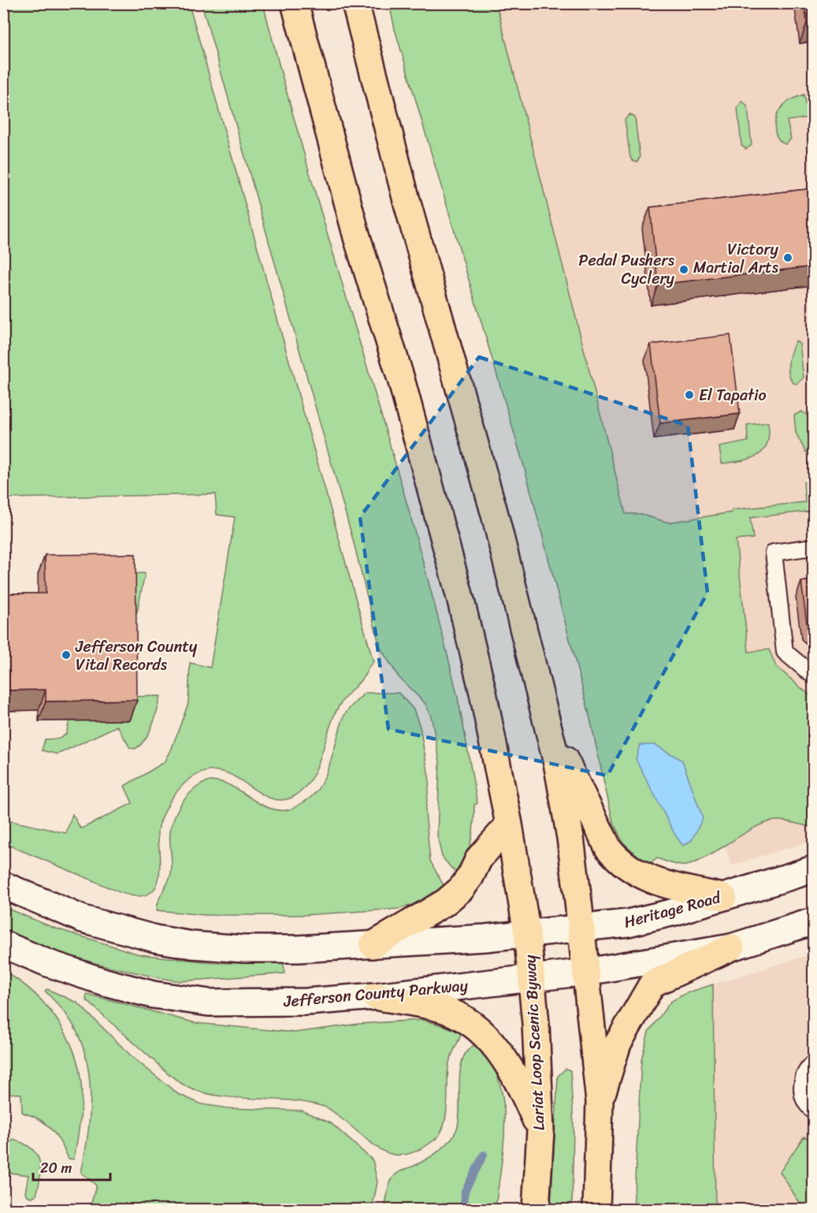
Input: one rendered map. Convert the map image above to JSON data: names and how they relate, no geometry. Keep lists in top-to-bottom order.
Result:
{
  "streets": {
    "highway": ["Lariat Loop Scenic Byway"],
    "street": ["Heritage Road", "Jefferson County Parkway"]
  },
  "crossings": [
    ["Heritage Road", "Lariat Loop Scenic Byway"],
    ["Jefferson County Parkway", "Lariat Loop Scenic Byway"]
  ],
  "places": [
    "Victory Martial Arts",
    "Pedal Pushers Cyclery",
    "El Tapatio",
    "Jefferson County Vital Records"
  ],
  "scale_bar": "20 m"
}
